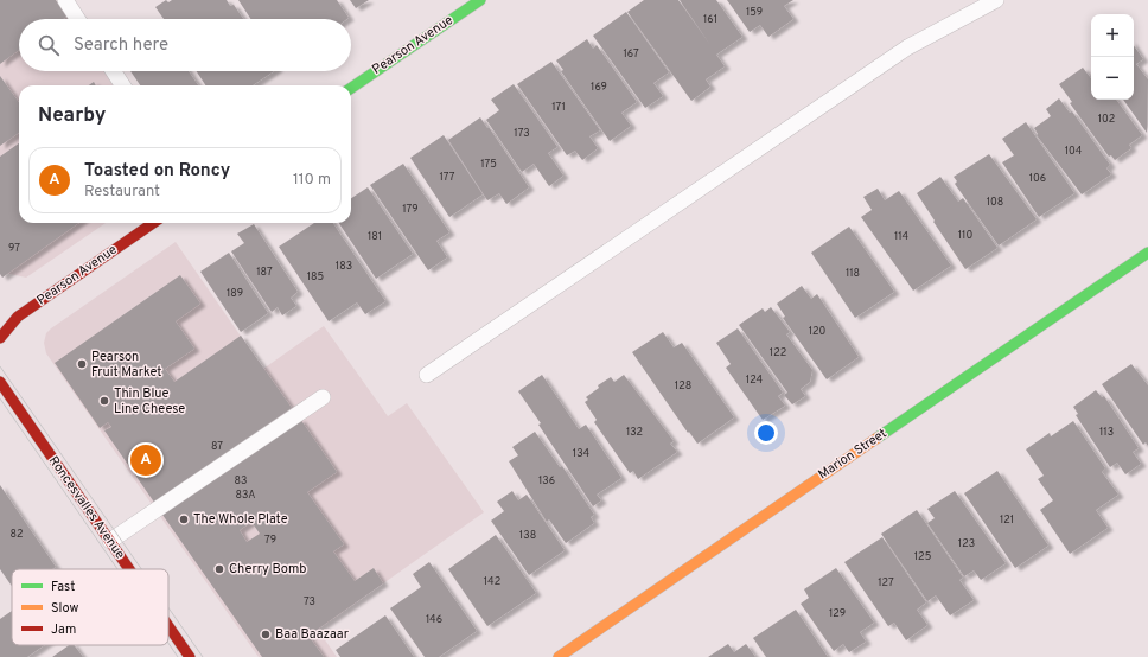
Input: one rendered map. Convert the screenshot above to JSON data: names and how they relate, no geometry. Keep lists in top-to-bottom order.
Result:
{
  "streets": {
    "street": ["Pearson Avenue", "Marion Street", "Roncesvalles Avenue"]
  },
  "places": [
    "Pearson Fruit Market",
    "Thin Blue Line Cheese",
    "The Whole Plate",
    "Cherry Bomb",
    "Baa Baazaar"
  ],
  "house_numbers": [
    "159",
    "161",
    "167",
    "169",
    "171",
    "102",
    "173",
    "104",
    "175",
    "177",
    "106",
    "108",
    "179",
    "110",
    "181",
    "114",
    "97",
    "183",
    "187",
    "118",
    "185",
    "189",
    "120",
    "122",
    "124",
    "128",
    "132",
    "113",
    "87",
    "134",
    "83",
    "136",
    "83A",
    "121",
    "82",
    "138",
    "79",
    "123",
    "125",
    "142",
    "127",
    "73",
    "129",
    "146"
  ],
  "legend": ["Fast", "Slow", "Jam"],
  "page": {
    "map_buttons": ["+", "−"],
    "search": "Search here",
    "heading": "Nearby",
    "list": [
      {
        "mark": "A",
        "name": "Toasted on Roncy",
        "note": "Restaurant",
        "value": "110 m"
      }
    ],
    "pins": "A"
  }
}
